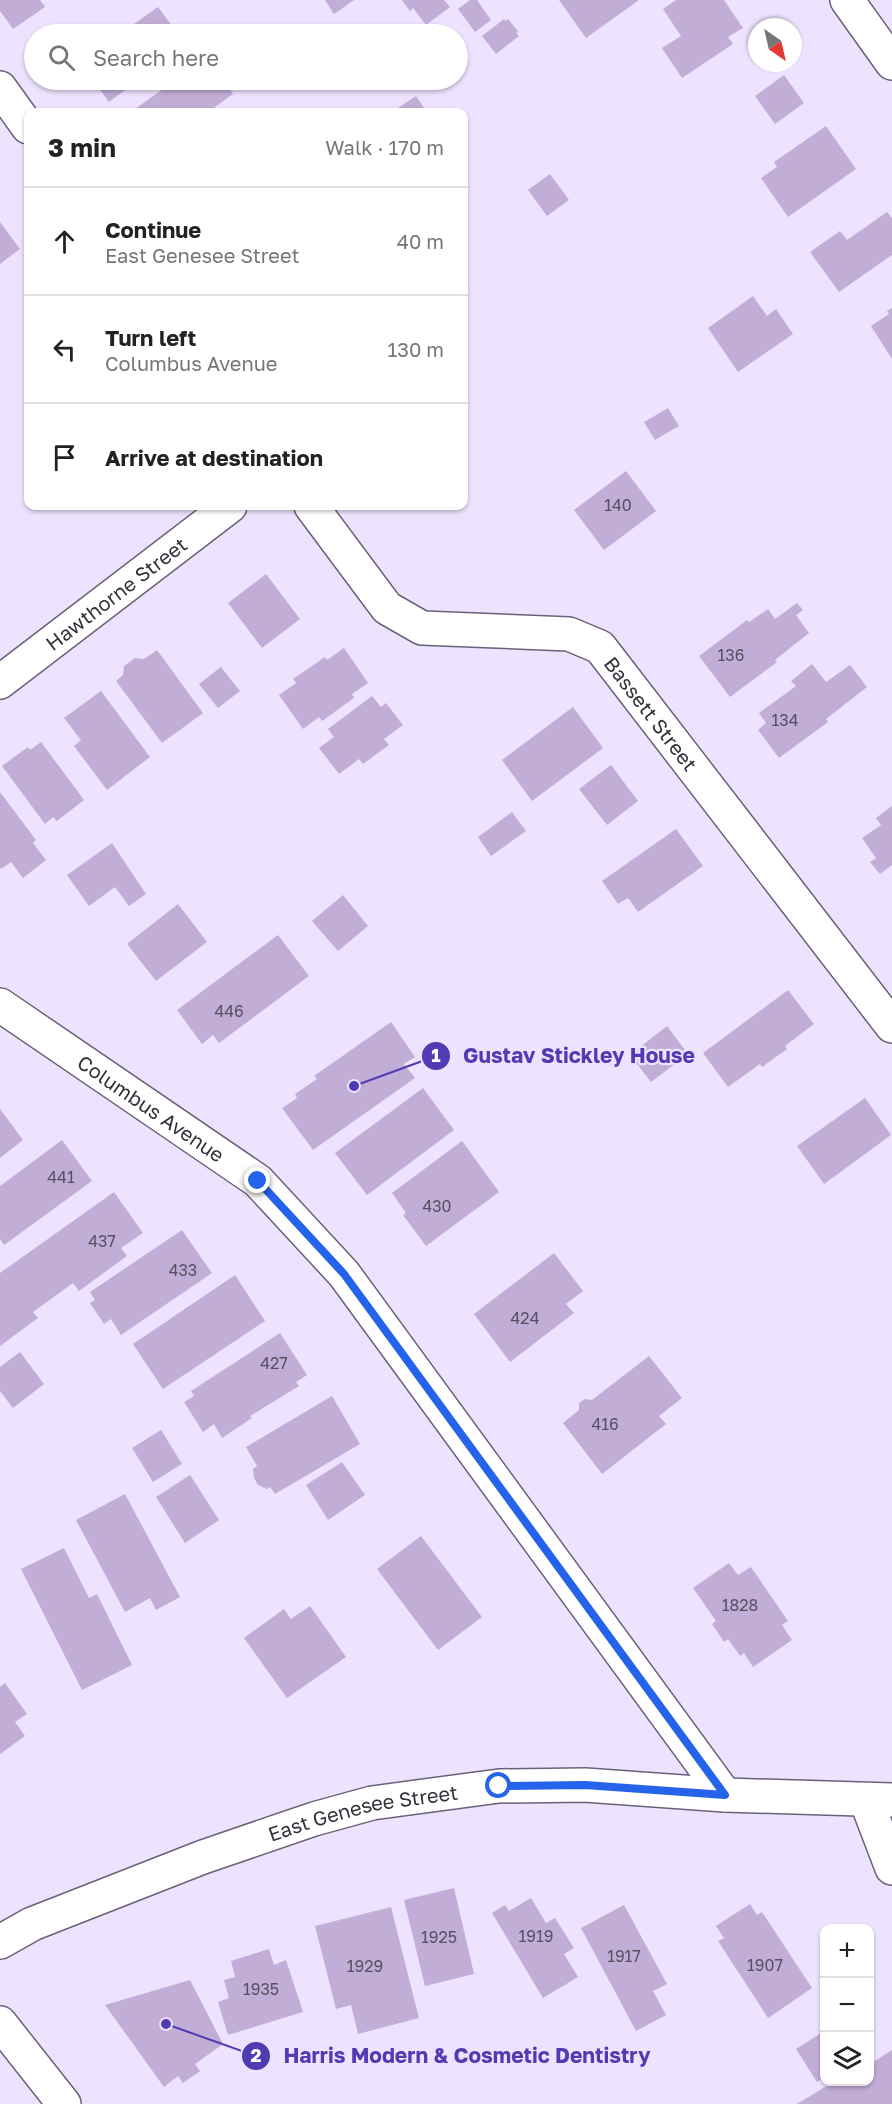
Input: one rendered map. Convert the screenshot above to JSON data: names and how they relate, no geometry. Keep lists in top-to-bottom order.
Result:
{
  "streets": {
    "street": [
      "Hawthorne Street",
      "Bassett Street",
      "Columbus Avenue",
      "East Genesee Street"
    ]
  },
  "crossings": [
    ["Columbus Avenue", "East Genesee Street"]
  ],
  "places": ["Gustav Stickley House", "Harris Modern & Cosmetic Dentistry"],
  "house_numbers": [
    "140",
    "136",
    "134",
    "446",
    "441",
    "430",
    "437",
    "433",
    "424",
    "427",
    "416",
    "1828",
    "1919",
    "1925",
    "1917",
    "1907",
    "1929",
    "1935"
  ],
  "north": "bottom right",
  "page": {
    "search": "Search here",
    "heading": ["3 min", "Walk · 170 m"],
    "list": [
      ["Continue", "East Genesee Street", "40 m"],
      ["Turn left", "Columbus Avenue", "130 m"],
      "Arrive at destination"
    ],
    "map_buttons": ["+", "−"]
  }
}
